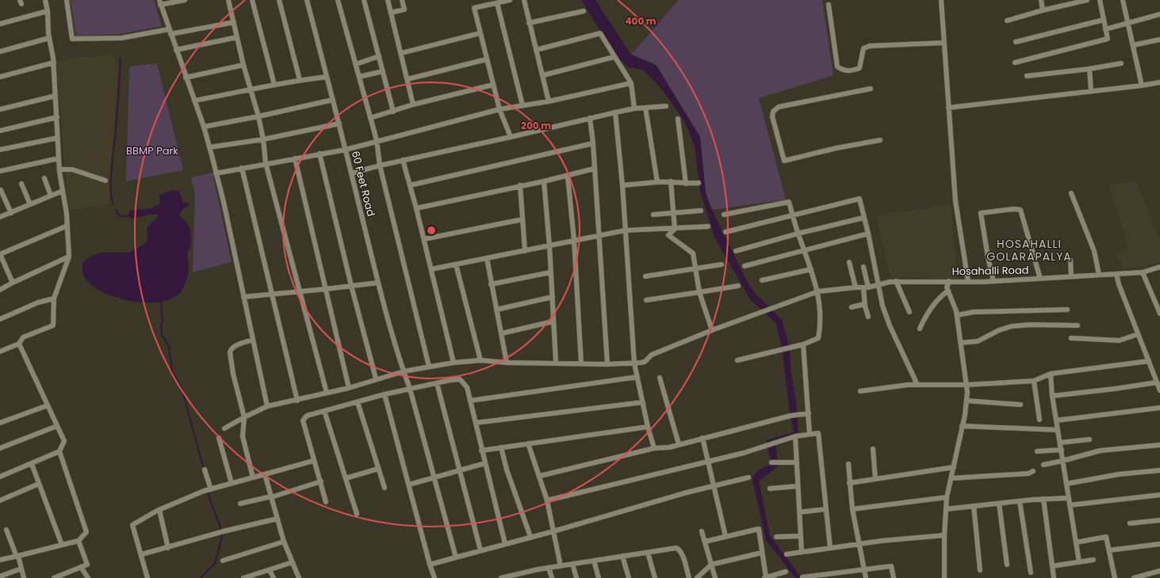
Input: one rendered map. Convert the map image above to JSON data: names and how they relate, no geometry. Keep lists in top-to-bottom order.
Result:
{
  "streets": {
    "street": ["60 Feet Road", "Hosahalli Road"]
  },
  "crossings": [
    ["60 Feet Road", "Hosahalli Road"]
  ],
  "districts": ["HOSAHALLI GOLARAPALYA"],
  "parks": ["BBMP Park"],
  "rings": ["400 m", "200 m"]
}
